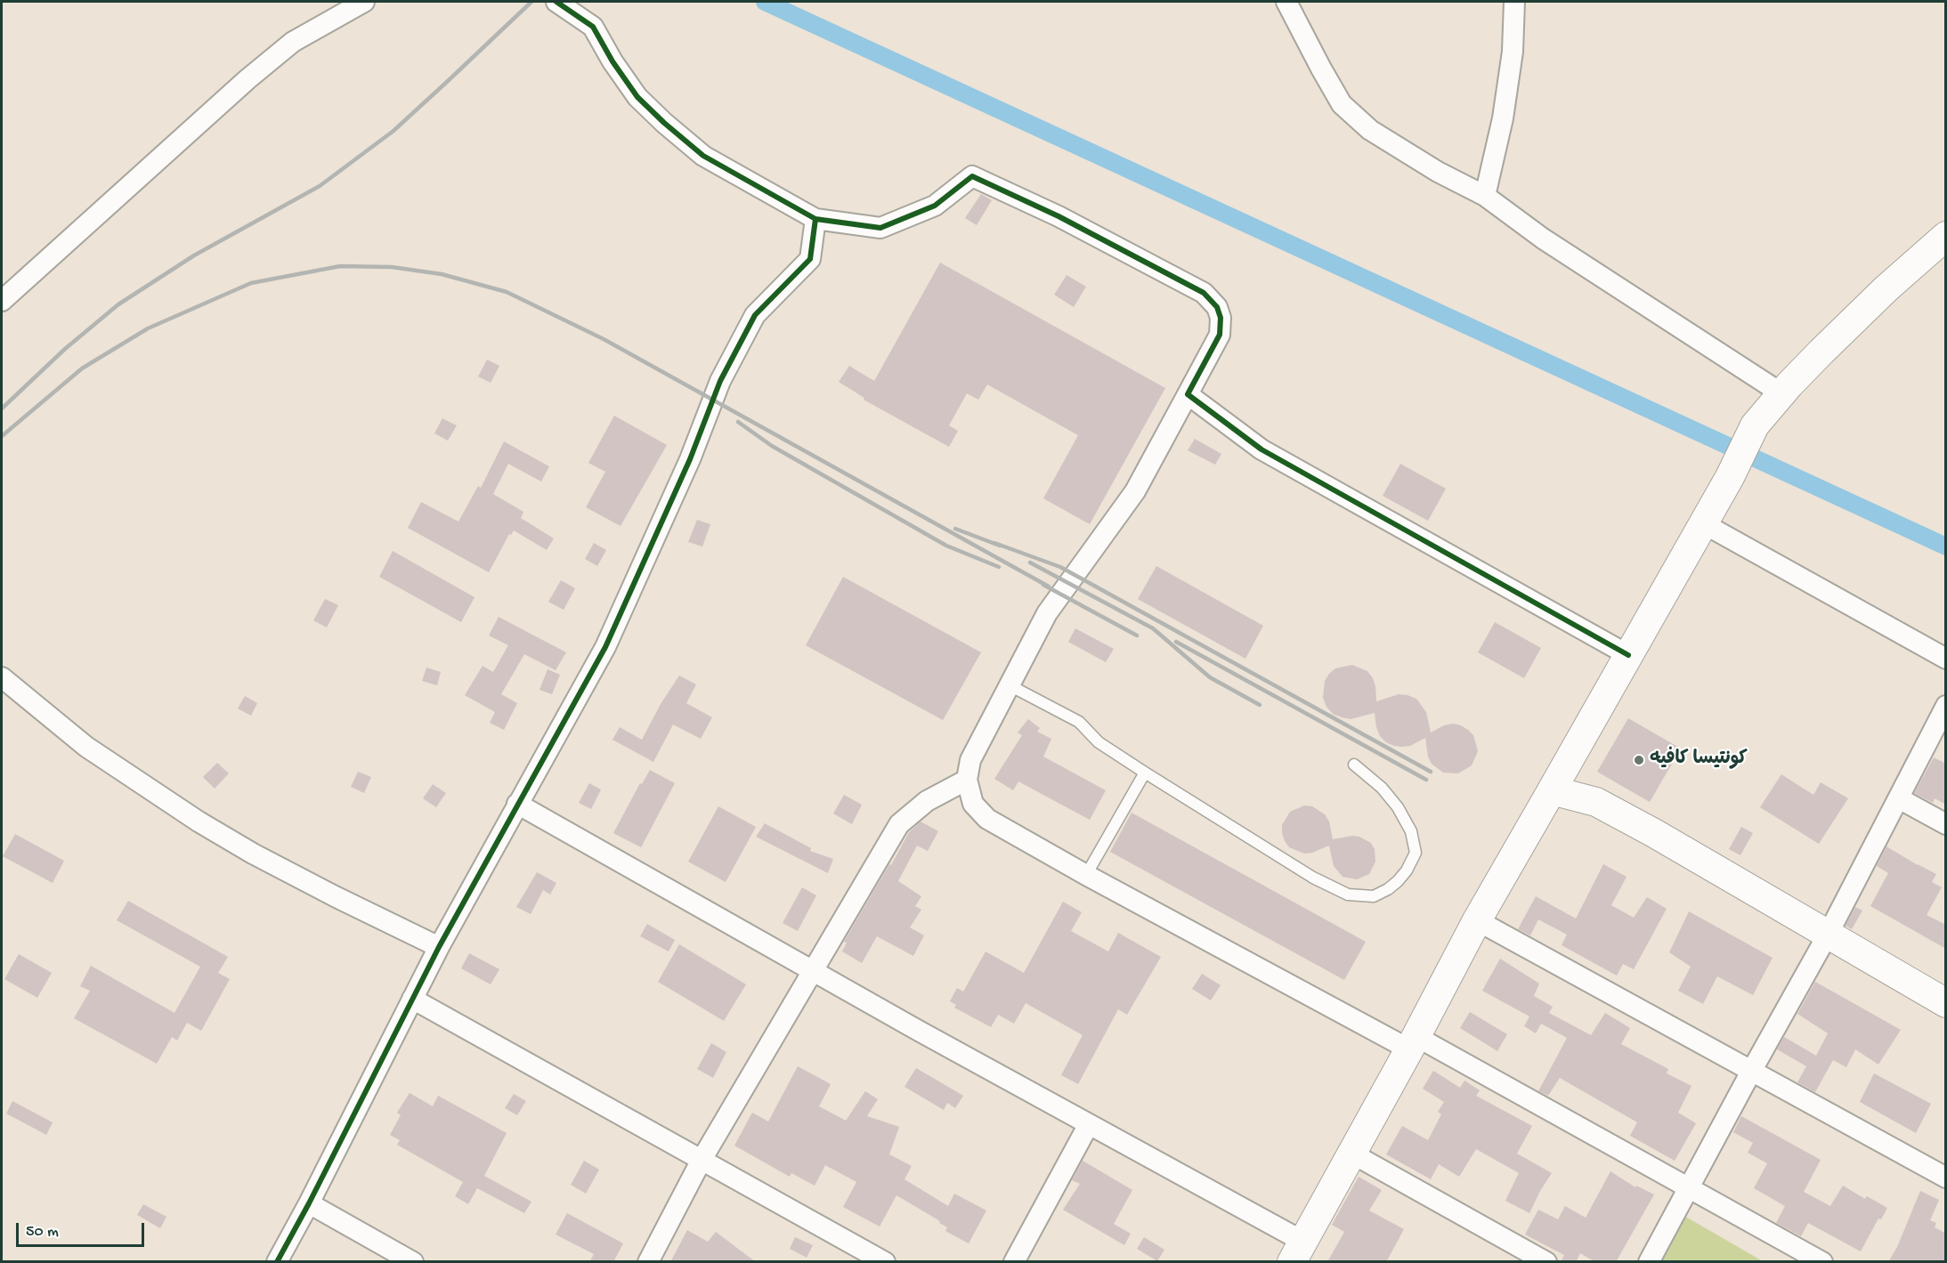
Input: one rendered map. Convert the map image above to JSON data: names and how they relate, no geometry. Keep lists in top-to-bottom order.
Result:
{
  "places": ["كونتيسا كافيه"],
  "scale_bar": "50 m"
}
